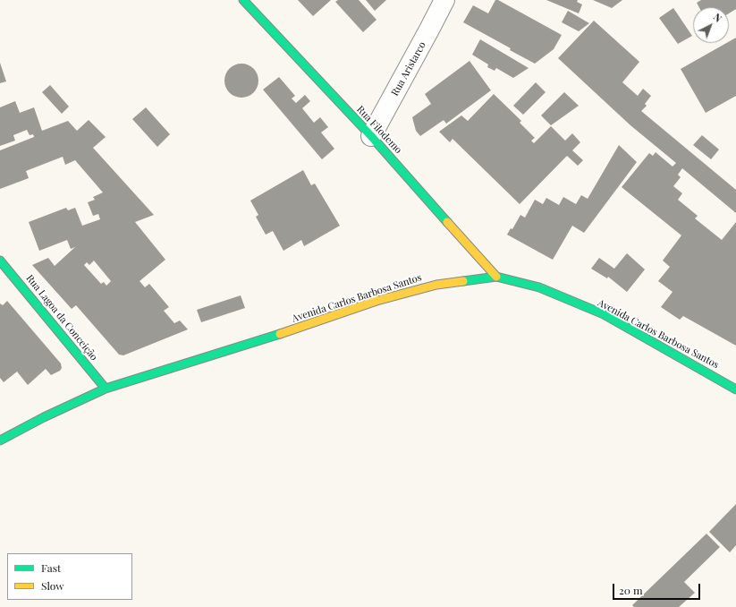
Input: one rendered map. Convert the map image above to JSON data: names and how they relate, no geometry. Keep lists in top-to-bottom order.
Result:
{
  "streets": {
    "main road": ["Rua Filodemo", "Avenida Carlos Barbosa Santos", "Rua Lagoa da Conceição"],
    "street": ["Rua Aristarco"]
  },
  "crossings": [
    ["Rua Aristarco", "Rua Filodemo"],
    ["Rua Filodemo", "Avenida Carlos Barbosa Santos"],
    ["Avenida Carlos Barbosa Santos", "Rua Lagoa da Conceição"]
  ],
  "legend": ["Fast", "Slow"],
  "scale_bar": "20 m",
  "north": "top right"
}
